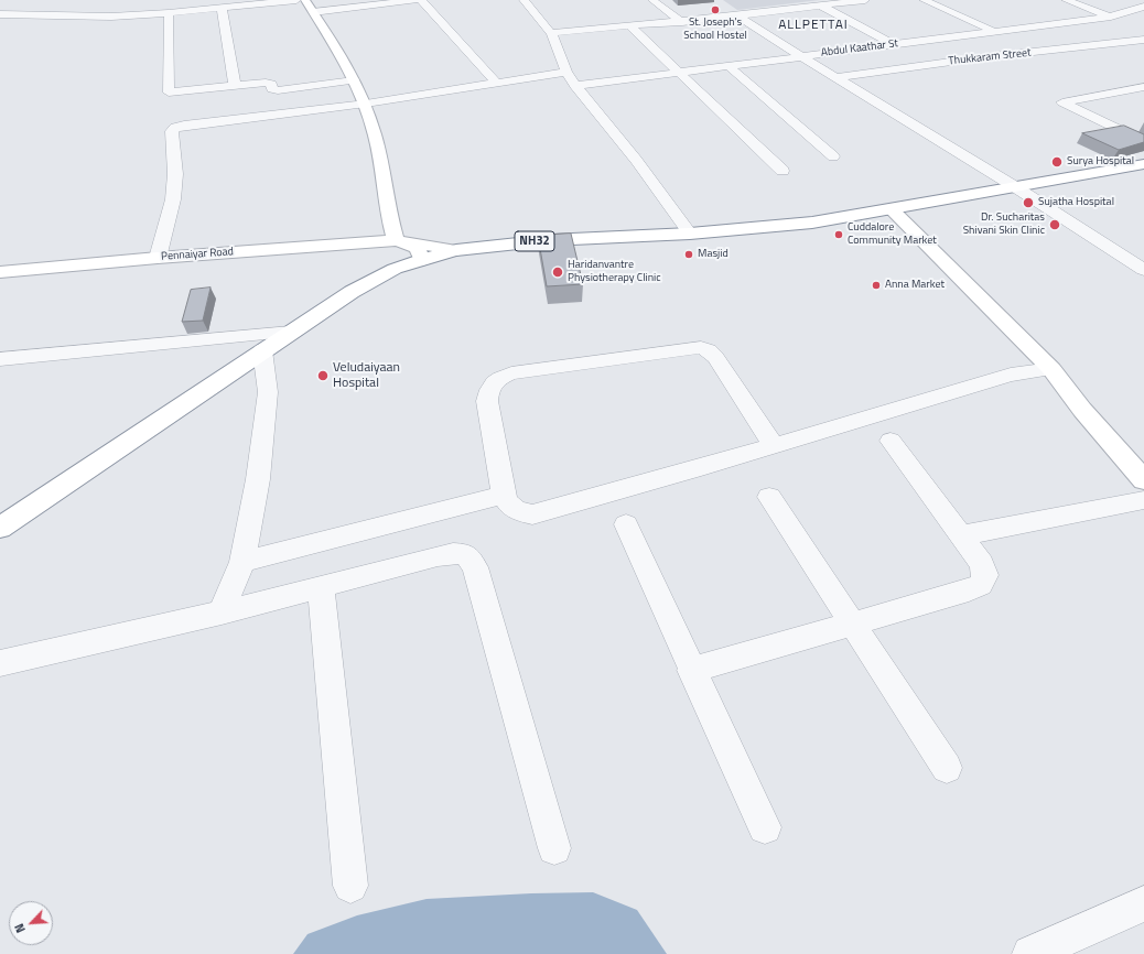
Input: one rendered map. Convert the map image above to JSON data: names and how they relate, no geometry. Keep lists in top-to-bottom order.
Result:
{
  "streets": {
    "main road": ["NH32", "Pennaiyar Road"],
    "street": ["Abdul Kaathar St", "Thukkaram Street"]
  },
  "crossings": [
    ["NH32", "Pennaiyar Road"]
  ],
  "districts": ["ALLPETTAI"],
  "places": [
    "St. Joseph's School Hostel",
    "Surya Hospital",
    "Sujatha Hospital",
    "Dr. Sucharitas Shivani Skin Clinic",
    "Cuddalore Community Market",
    "Masjid",
    "Haridanvantre Physiotherapy Clinic",
    "Anna Market",
    "Veludaiyaan Hospital"
  ],
  "north": "bottom left"
}
